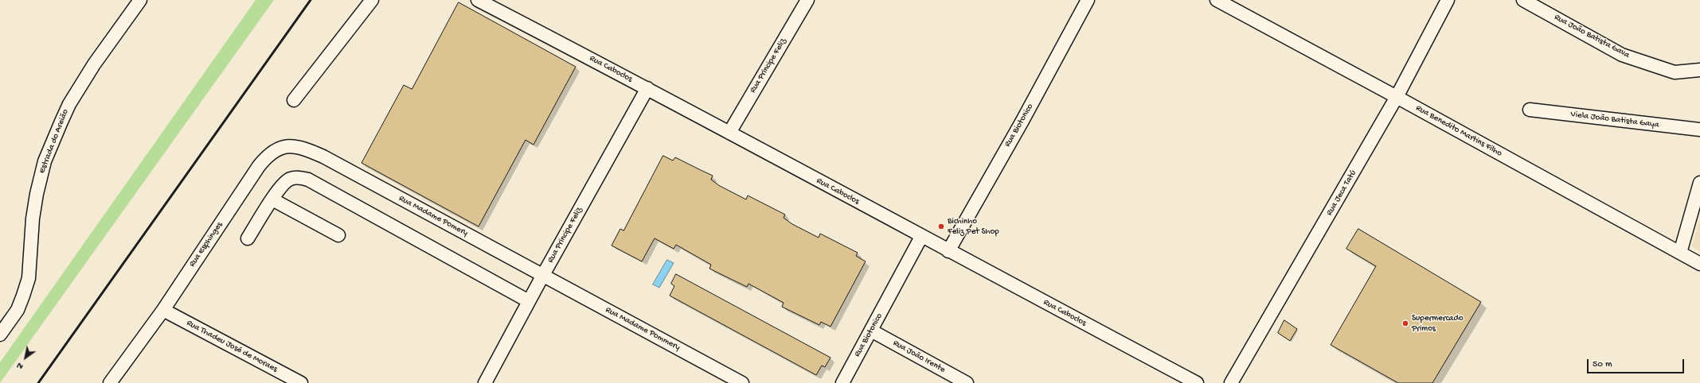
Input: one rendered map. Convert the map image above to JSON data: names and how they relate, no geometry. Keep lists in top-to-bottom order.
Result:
{
  "streets": {
    "street": [
      "Rua João Batista Gava",
      "Rua Principe Feliz",
      "Rua Caboclos",
      "Viela João Batista Gaya",
      "Rua Biotonico",
      "Rua Benedito Martins Filho",
      "Estrada do Areião",
      "Rua Jeca Tatú",
      "Rua Madame Pomery",
      "Rua Esphinges",
      "Rua Madame Pommery",
      "Rua Thadeu José de Moraes",
      "Rua João Irente"
    ]
  },
  "crossings": [
    ["Rua Principe Feliz", "Rua Caboclos"],
    ["Rua Principe Feliz", "Rua Madame Pomery"],
    ["Rua Principe Feliz", "Rua Madame Pommery"],
    ["Rua Caboclos", "Rua Biotonico"],
    ["Rua Biotonico", "Rua João Irente"],
    ["Rua Benedito Martins Filho", "Rua Jeca Tatú"],
    ["Rua Madame Pomery", "Rua Esphinges"],
    ["Rua Madame Pomery", "Rua Madame Pommery"],
    ["Rua Esphinges", "Rua Thadeu José de Moraes"]
  ],
  "places": ["Bichinho Feliz Pet Shop", "Supermercado Primos"],
  "scale_bar": "50 m",
  "north": "bottom left"
}
